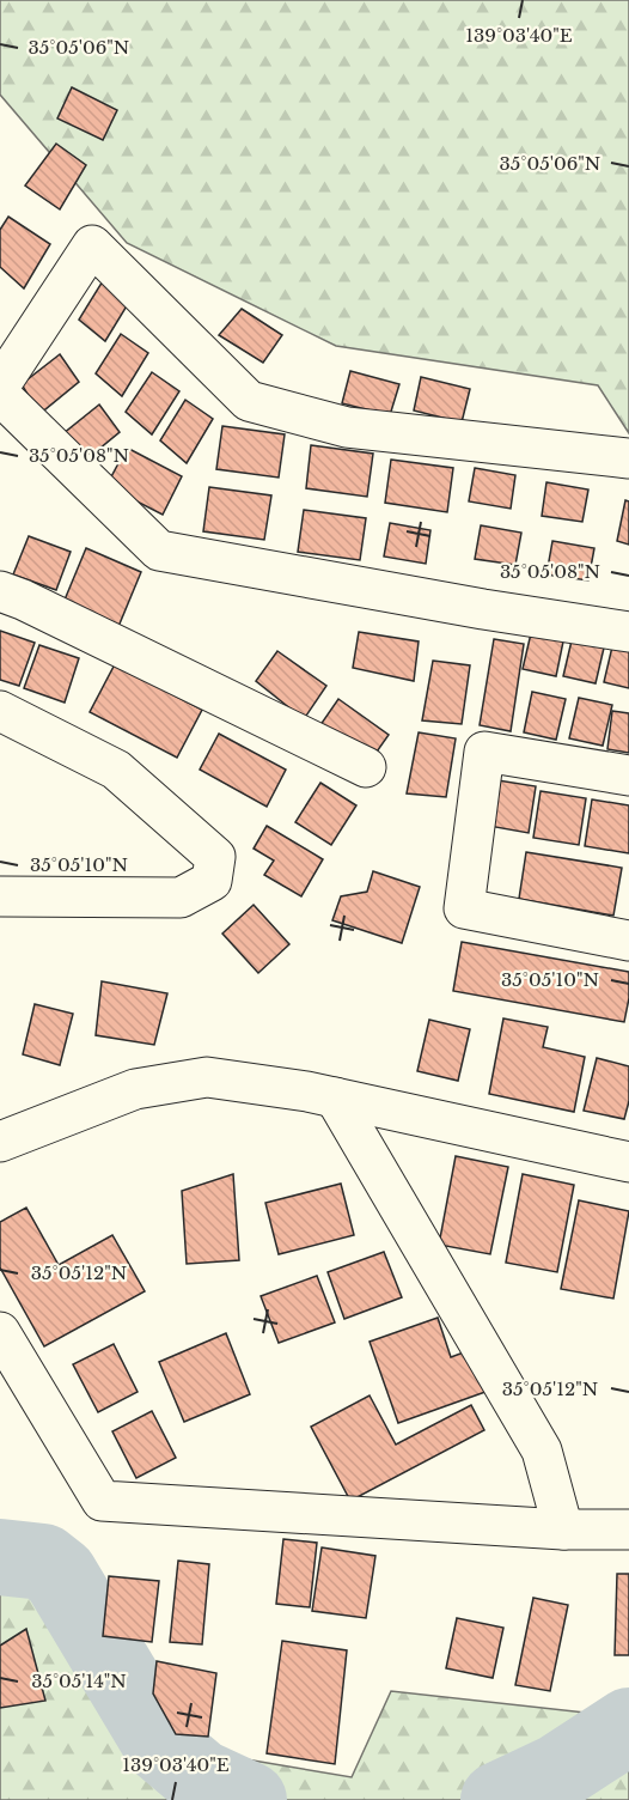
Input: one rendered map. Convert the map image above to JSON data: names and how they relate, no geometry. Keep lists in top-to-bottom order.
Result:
{
  "coordinates": [
    "139°03'40\"E",
    "35°05'06\"N",
    "35°05'08\"N",
    "35°05'10\"N",
    "35°05'12\"N",
    "35°05'14\"N"
  ]
}
